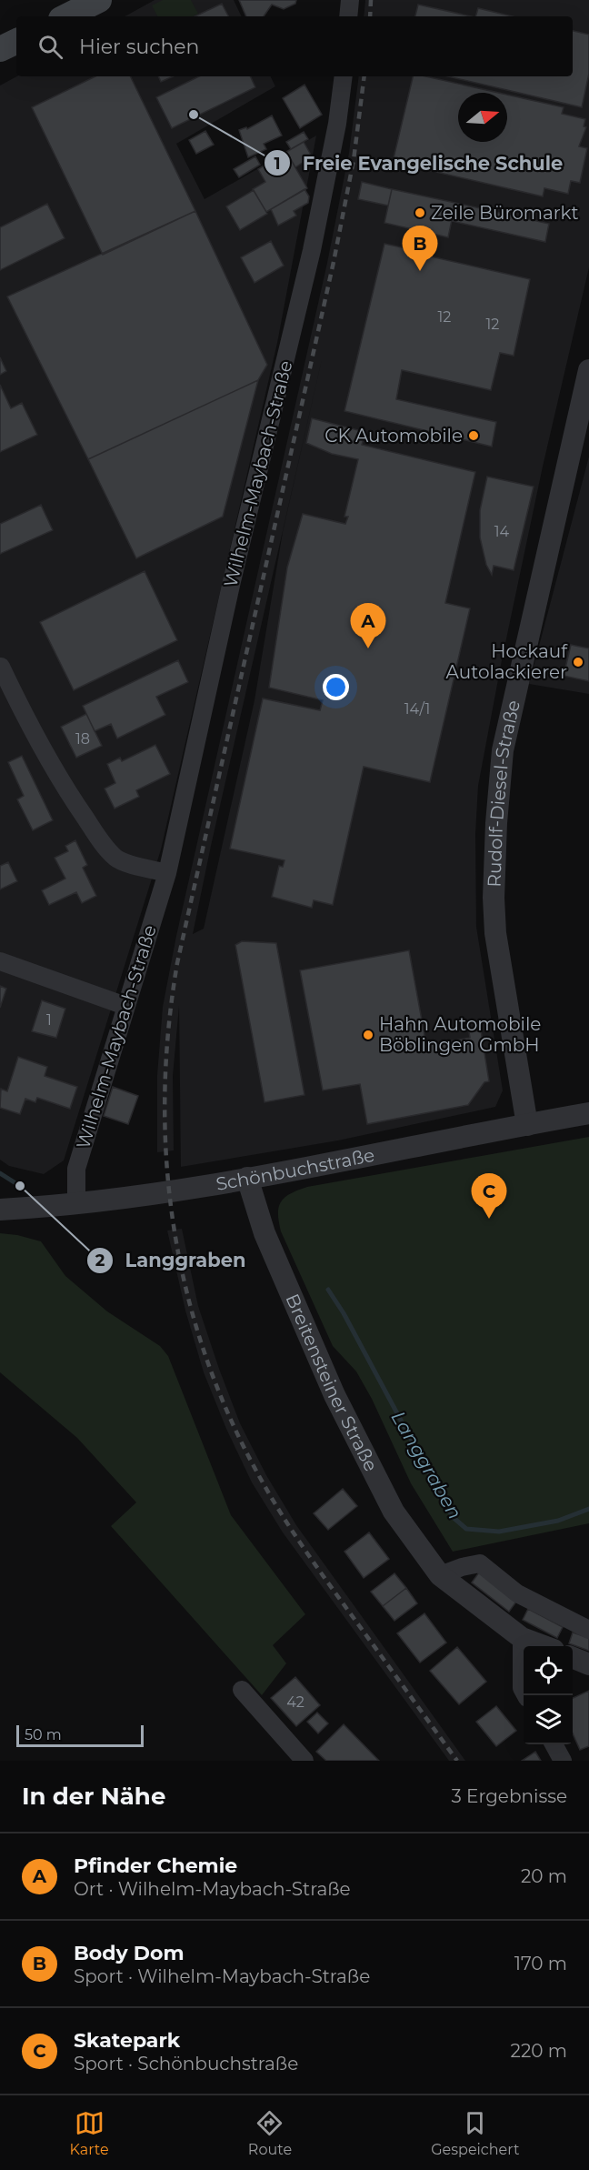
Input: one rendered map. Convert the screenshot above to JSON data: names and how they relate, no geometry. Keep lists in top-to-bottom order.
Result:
{
  "streets": {
    "street": [
      "Wilhelm-Maybach-Straße",
      "Rudolf-Diesel-Straße",
      "Schönbuchstraße",
      "Breitensteiner Straße"
    ]
  },
  "crossings": [
    ["Wilhelm-Maybach-Straße", "Schönbuchstraße"],
    ["Rudolf-Diesel-Straße", "Schönbuchstraße"],
    ["Schönbuchstraße", "Breitensteiner Straße"]
  ],
  "water": ["Langgraben"],
  "places": [
    "Freie Evangelische Schule",
    "Zeile Büromarkt",
    "CK Automobile",
    "Hockauf Autolackierer",
    "Hahn Automobile Böblingen GmbH",
    "Langgraben"
  ],
  "house_numbers": [
    "12",
    "12",
    "14",
    "14/1",
    "18",
    "1",
    "42"
  ],
  "scale_bar": "50 m",
  "north": "right",
  "page": {
    "search": "Hier suchen",
    "pins": ["B", "A", "C"],
    "scale": "50 m",
    "heading": ["In der Nähe", "3 Ergebnisse"],
    "list": [
      {
        "mark": "A",
        "name": "Pfinder Chemie",
        "note": "Ort · Wilhelm-Maybach-Straße",
        "value": "20 m"
      },
      {
        "mark": "B",
        "name": "Body Dom",
        "note": "Sport · Wilhelm-Maybach-Straße",
        "value": "170 m"
      },
      {
        "mark": "C",
        "name": "Skatepark",
        "note": "Sport · Schönbuchstraße",
        "value": "220 m"
      }
    ],
    "nav": ["Karte", "Route", "Gespeichert"]
  }
}
